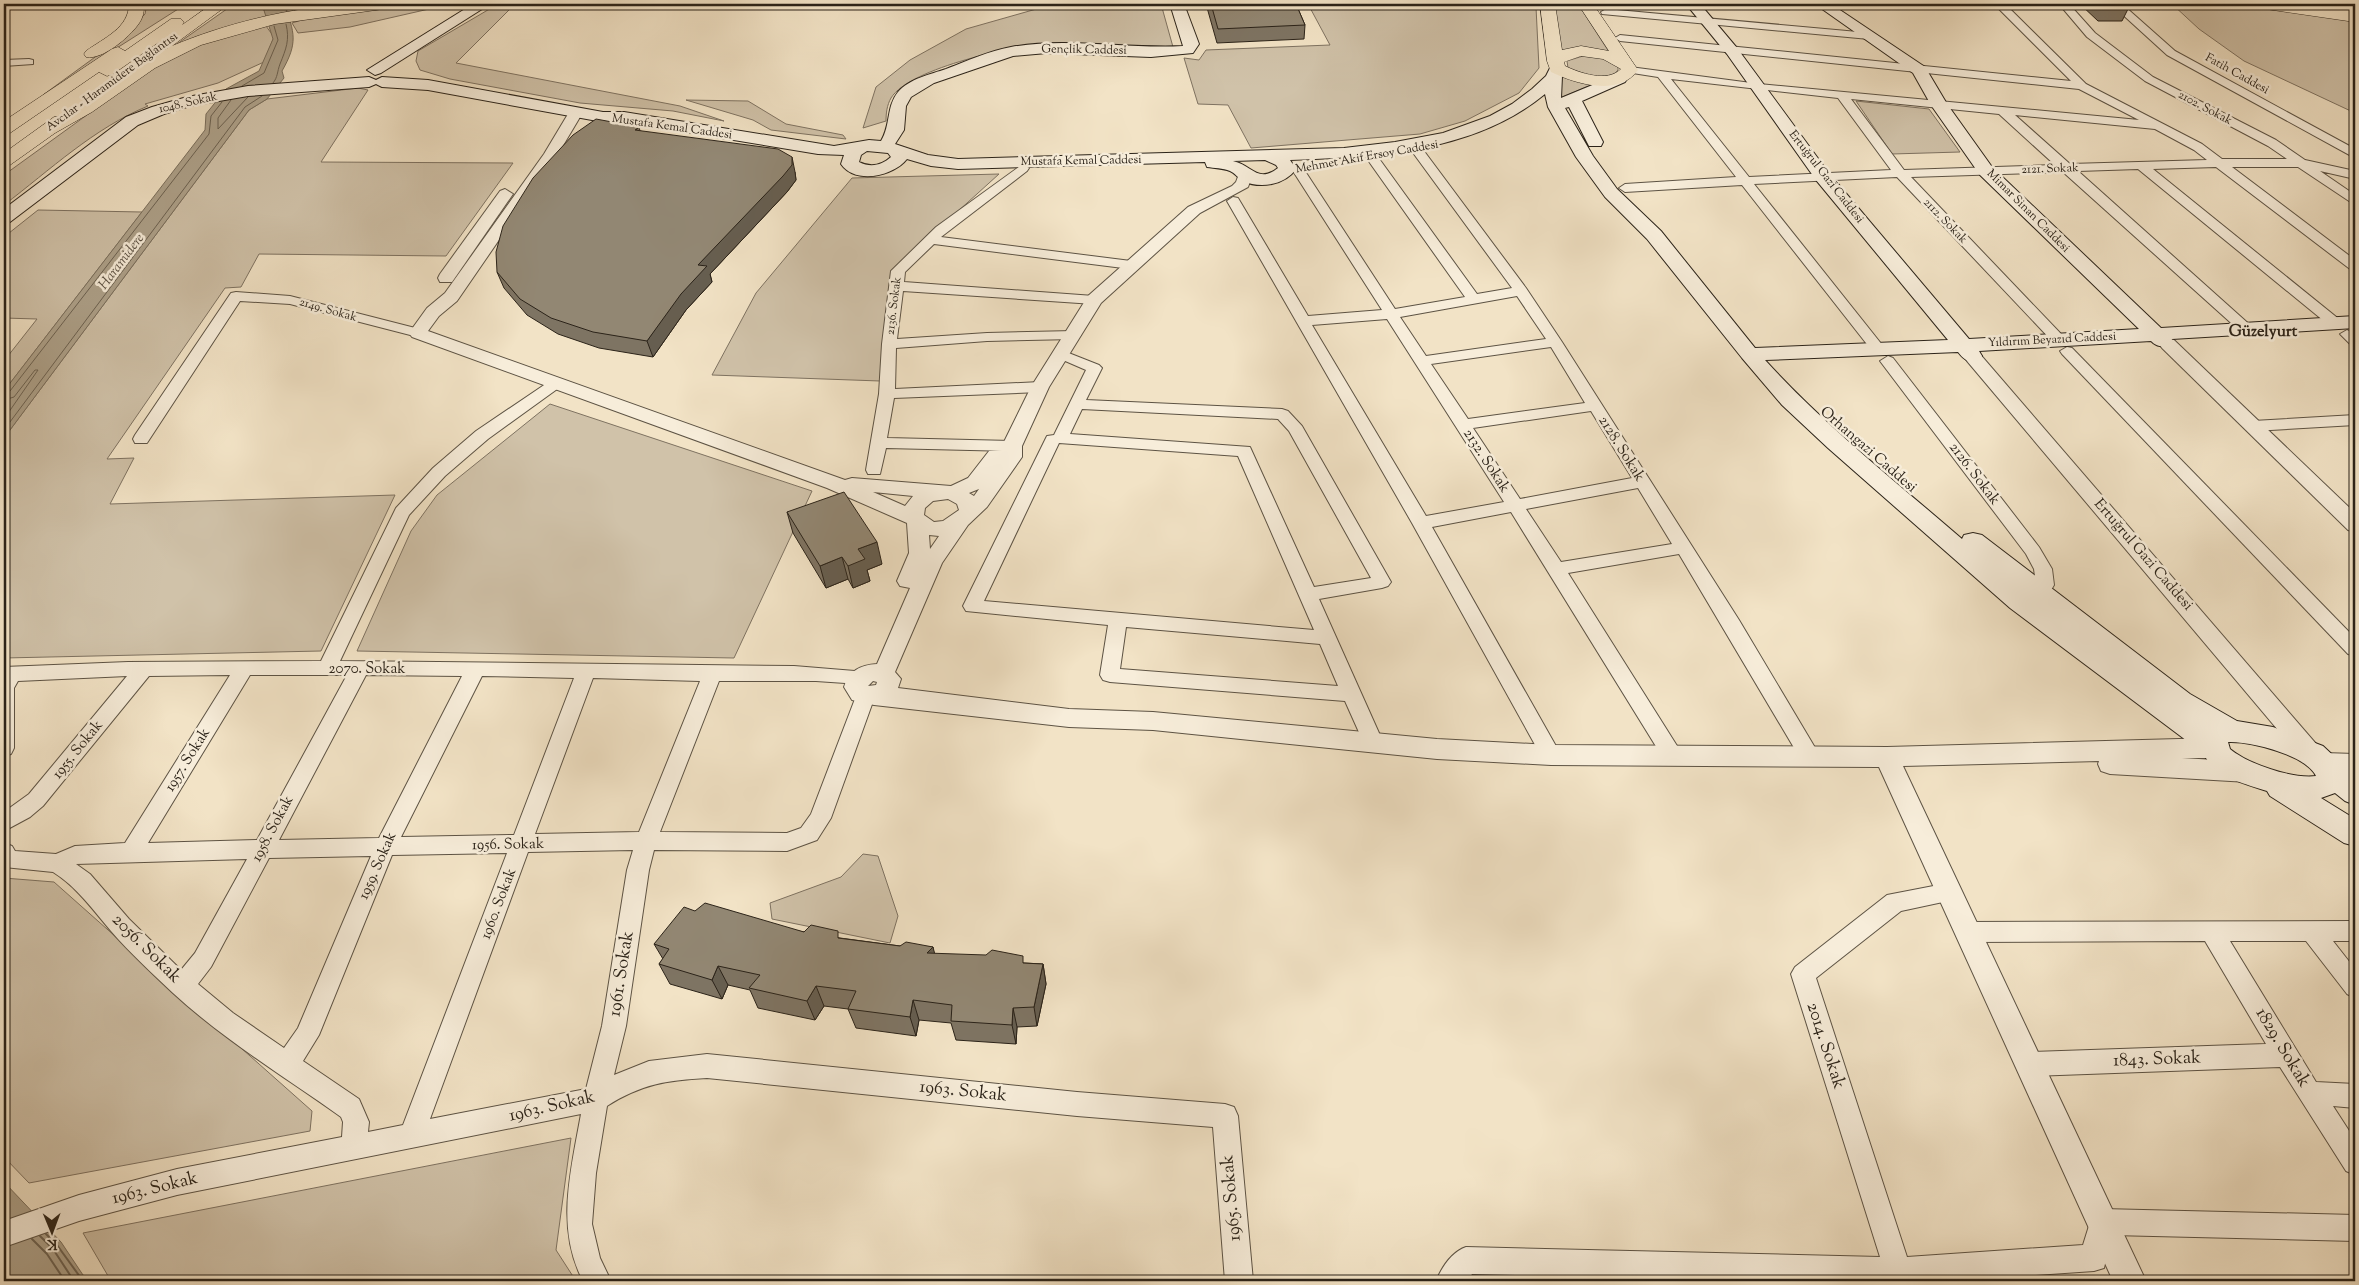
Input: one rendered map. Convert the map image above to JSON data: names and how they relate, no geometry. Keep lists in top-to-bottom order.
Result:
{
  "streets": {
    "main road": [
      "Gençlik Caddesi",
      "Avcılar - Haramidere Bağlantısı",
      "1048. Sokak",
      "Mustafa Kemal Caddesi",
      "Mehmet Akif Ersoy Caddesi",
      "Ertuğrul Gazi Caddesi",
      "Mimar Sinan Caddesi",
      "Yıldırım Beyazıd Caddesi",
      "Orhangazi Caddesi"
    ],
    "street": [
      "Fatih Caddesi",
      "2102. Sokak",
      "2121. Sokak",
      "2112. Sokak",
      "2136. Sokak",
      "2149. Sokak",
      "2128. Sokak",
      "2132. Sokak",
      "2126. Sokak",
      "2070. Sokak",
      "1955. Sokak",
      "1957. Sokak",
      "1958. Sokak",
      "1956. Sokak",
      "1959. Sokak",
      "1960. Sokak",
      "2056. Sokak",
      "1961. Sokak",
      "2014. Sokak",
      "1829. Sokak",
      "1843. Sokak",
      "1963. Sokak",
      "1965. Sokak"
    ]
  },
  "crossings": [
    ["Gençlik Caddesi", "Mustafa Kemal Caddesi"],
    ["1048. Sokak", "Mustafa Kemal Caddesi"],
    ["2102. Sokak", "2121. Sokak"],
    ["Mustafa Kemal Caddesi", "Mehmet Akif Ersoy Caddesi"],
    ["Mustafa Kemal Caddesi", "2136. Sokak"],
    ["Mehmet Akif Ersoy Caddesi", "2128. Sokak"],
    ["Mehmet Akif Ersoy Caddesi", "Orhangazi Caddesi"],
    ["Mehmet Akif Ersoy Caddesi", "2132. Sokak"],
    ["2121. Sokak", "Ertuğrul Gazi Caddesi"],
    ["2121. Sokak", "Mimar Sinan Caddesi"],
    ["2121. Sokak", "2112. Sokak"],
    ["2121. Sokak", "Orhangazi Caddesi"],
    ["Ertuğrul Gazi Caddesi", "Yıldırım Beyazıd Caddesi"],
    ["Mimar Sinan Caddesi", "Yıldırım Beyazıd Caddesi"],
    ["2112. Sokak", "Yıldırım Beyazıd Caddesi"],
    ["Yıldırım Beyazıd Caddesi", "Orhangazi Caddesi"],
    ["Yıldırım Beyazıd Caddesi", "2126. Sokak"],
    ["Orhangazi Caddesi", "2126. Sokak"],
    ["2070. Sokak", "1955. Sokak"],
    ["2070. Sokak", "1957. Sokak"],
    ["2070. Sokak", "1958. Sokak"],
    ["2070. Sokak", "1956. Sokak"],
    ["2070. Sokak", "1959. Sokak"],
    ["2070. Sokak", "1960. Sokak"],
    ["2070. Sokak", "1961. Sokak"],
    ["1957. Sokak", "1956. Sokak"],
    ["1958. Sokak", "1956. Sokak"],
    ["1958. Sokak", "2056. Sokak"],
    ["1956. Sokak", "1959. Sokak"],
    ["1956. Sokak", "1960. Sokak"],
    ["1956. Sokak", "2056. Sokak"],
    ["1956. Sokak", "1961. Sokak"],
    ["1959. Sokak", "2056. Sokak"],
    ["1960. Sokak", "1963. Sokak"],
    ["2056. Sokak", "1963. Sokak"],
    ["1961. Sokak", "1963. Sokak"],
    ["1829. Sokak", "1843. Sokak"],
    ["1963. Sokak", "1965. Sokak"]
  ],
  "districts": ["Güzelyurt"],
  "water": ["Haramidere"],
  "north": "bottom"
}
